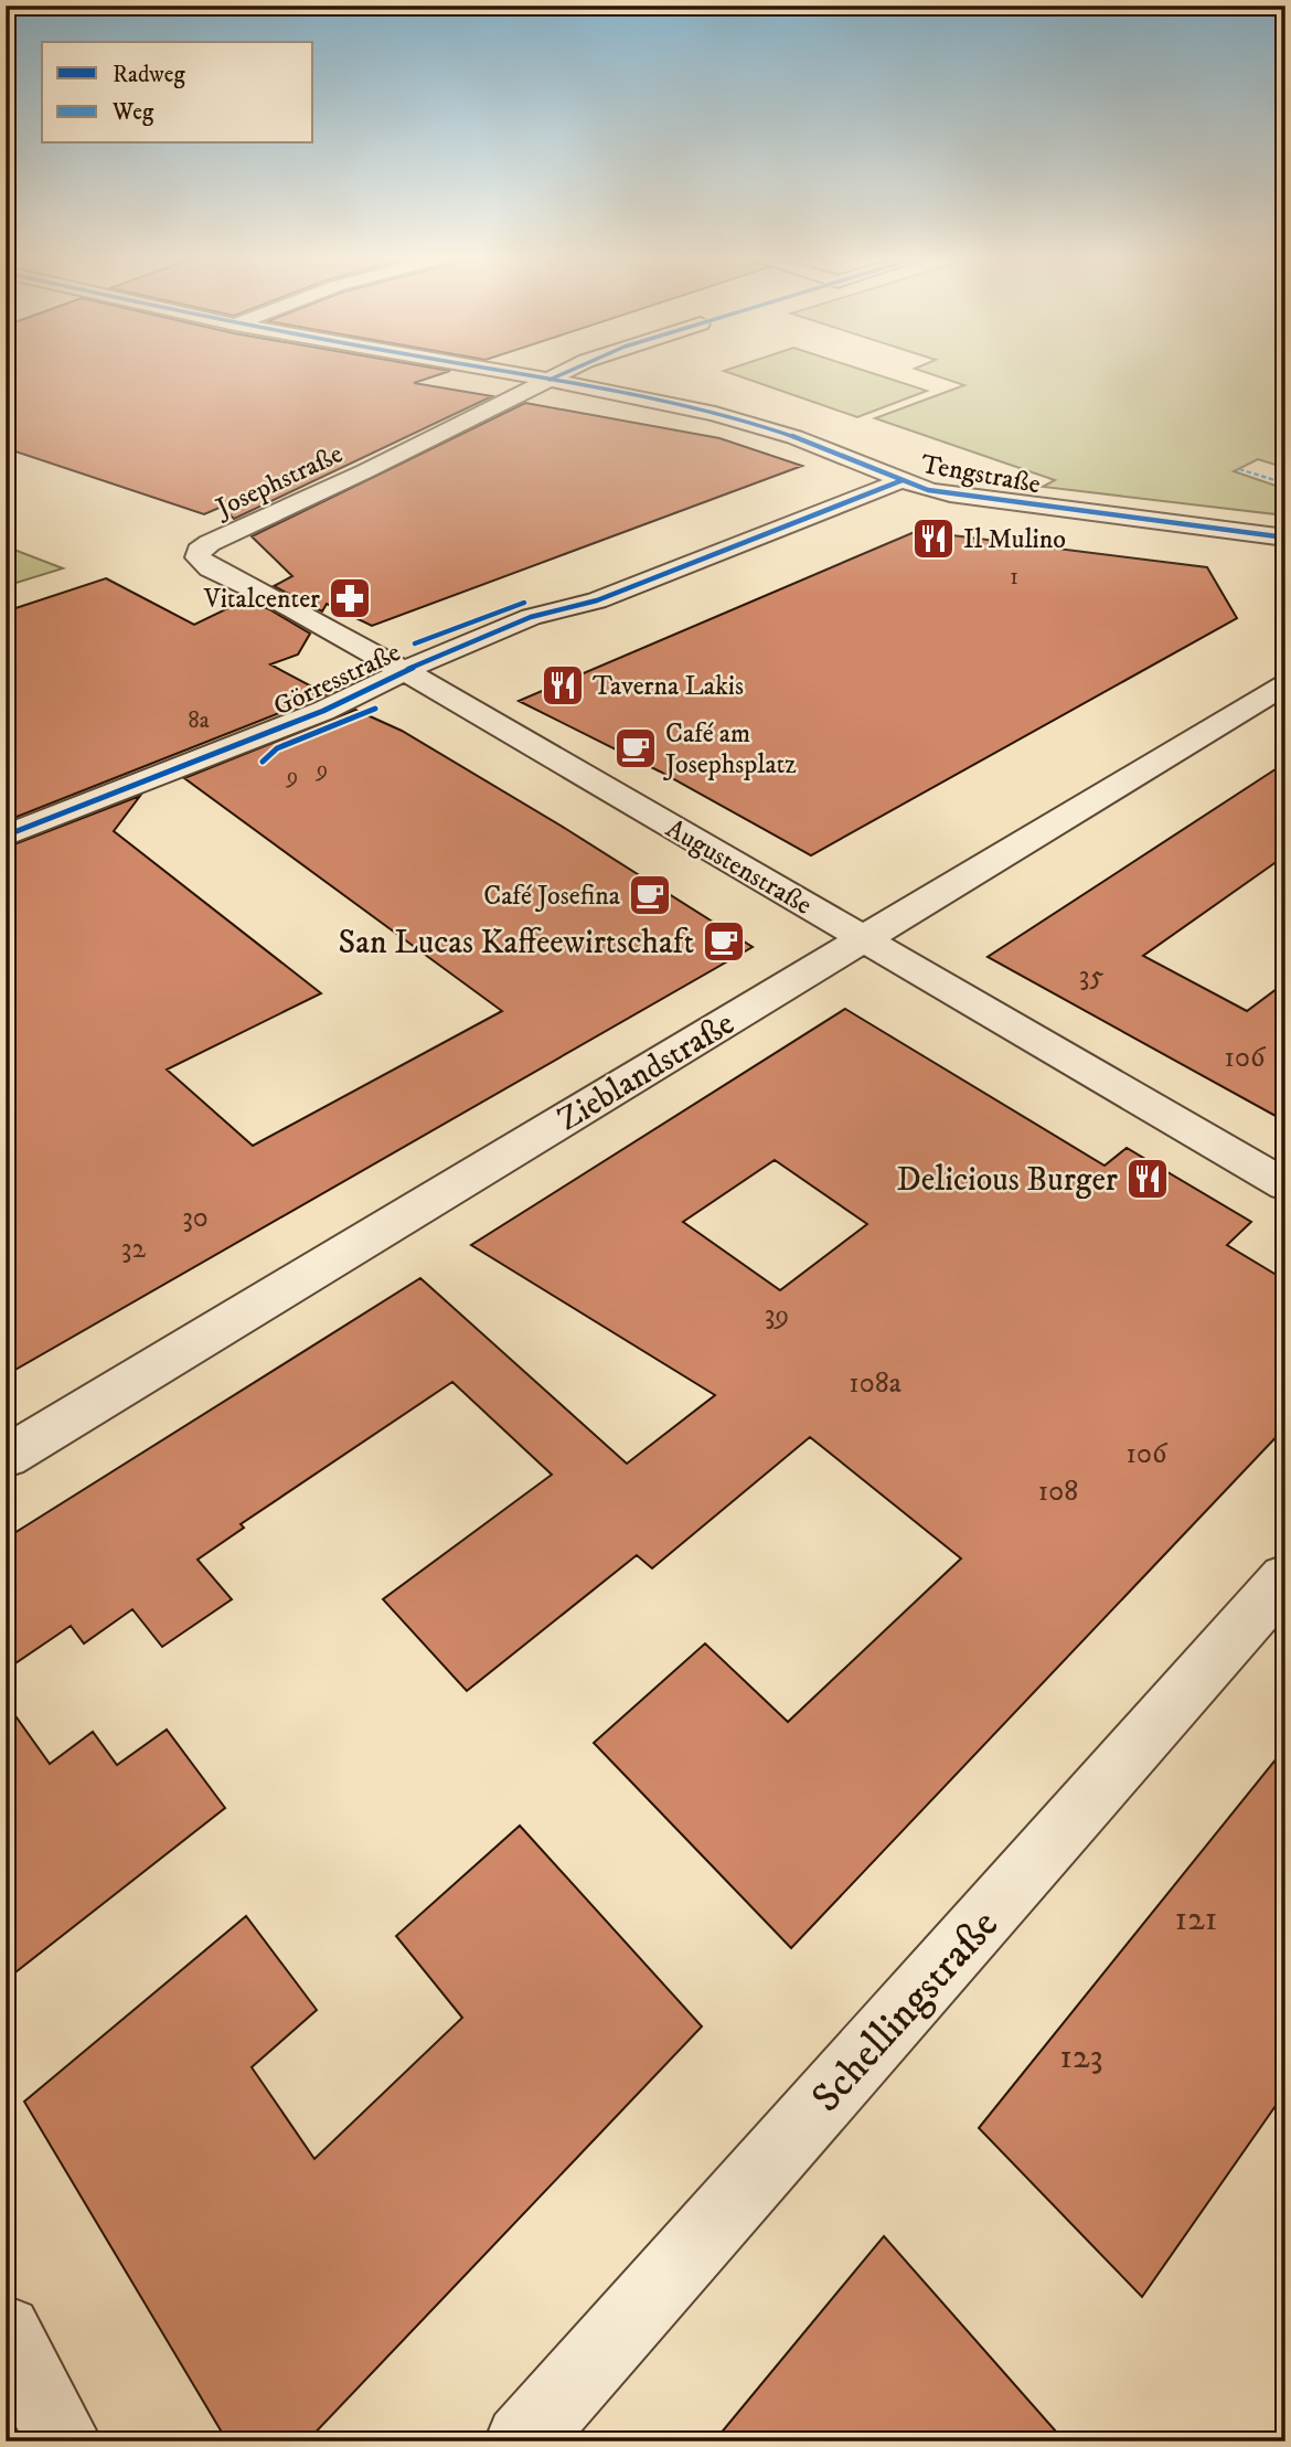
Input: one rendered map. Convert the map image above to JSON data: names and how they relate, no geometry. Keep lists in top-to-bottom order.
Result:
{
  "streets": {
    "street": [
      "Tengstraße",
      "Josephstraße",
      "Görresstraße",
      "Augustenstraße",
      "Zieblandstraße",
      "Schellingstraße"
    ]
  },
  "crossings": [
    ["Tengstraße", "Josephstraße"],
    ["Tengstraße", "Görresstraße"],
    ["Josephstraße", "Augustenstraße"],
    ["Görresstraße", "Augustenstraße"],
    ["Augustenstraße", "Zieblandstraße"]
  ],
  "places": {
    "restaurant": ["Il Mulino", "Taverna Lakis", "Delicious Burger"],
    "pharmacy": ["Vitalcenter"],
    "cafe": ["Café am Josephsplatz", "Café Josefina", "San Lucas Kaffeewirtschaft"]
  },
  "house_numbers": [
    "1",
    "8a",
    "9",
    "9",
    "35",
    "106",
    "30",
    "32",
    "39",
    "108a",
    "106",
    "108",
    "121",
    "123"
  ],
  "legend": ["Radweg", "Weg"]
}
